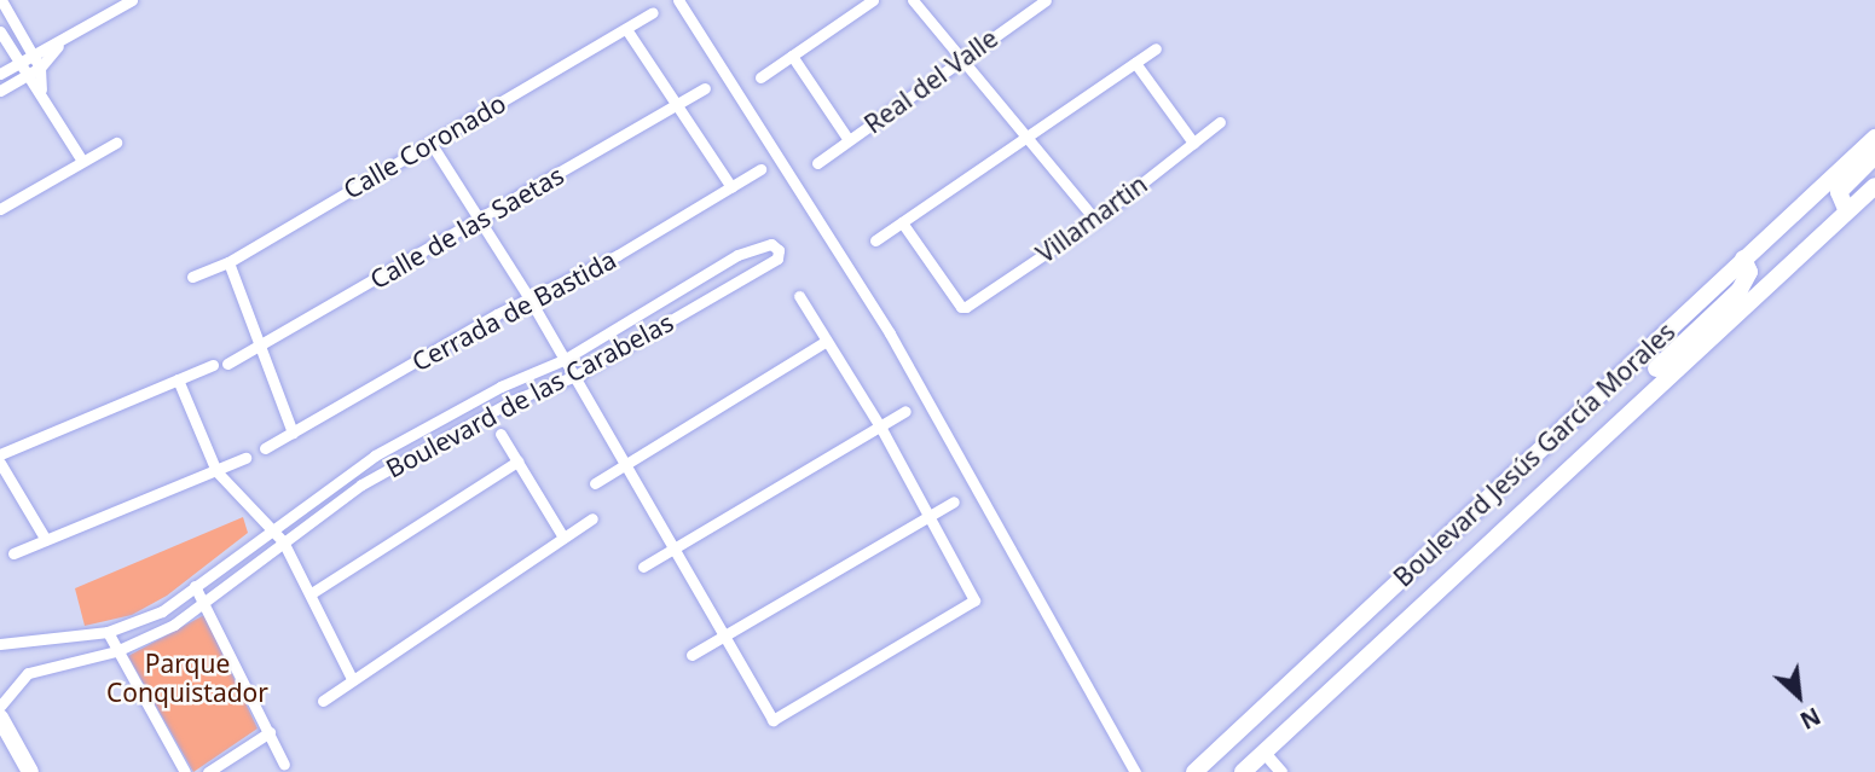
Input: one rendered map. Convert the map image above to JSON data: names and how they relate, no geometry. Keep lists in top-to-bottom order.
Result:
{
  "streets": {
    "main road": ["Boulevard Jesús García Morales"],
    "street": [
      "Real del Valle",
      "Calle Coronado",
      "Villamartin",
      "Calle de las Saetas",
      "Cerrada de Bastida",
      "Boulevard de las Carabelas"
    ]
  },
  "parks": ["Parque Conquistador"],
  "north": "bottom right"
}
